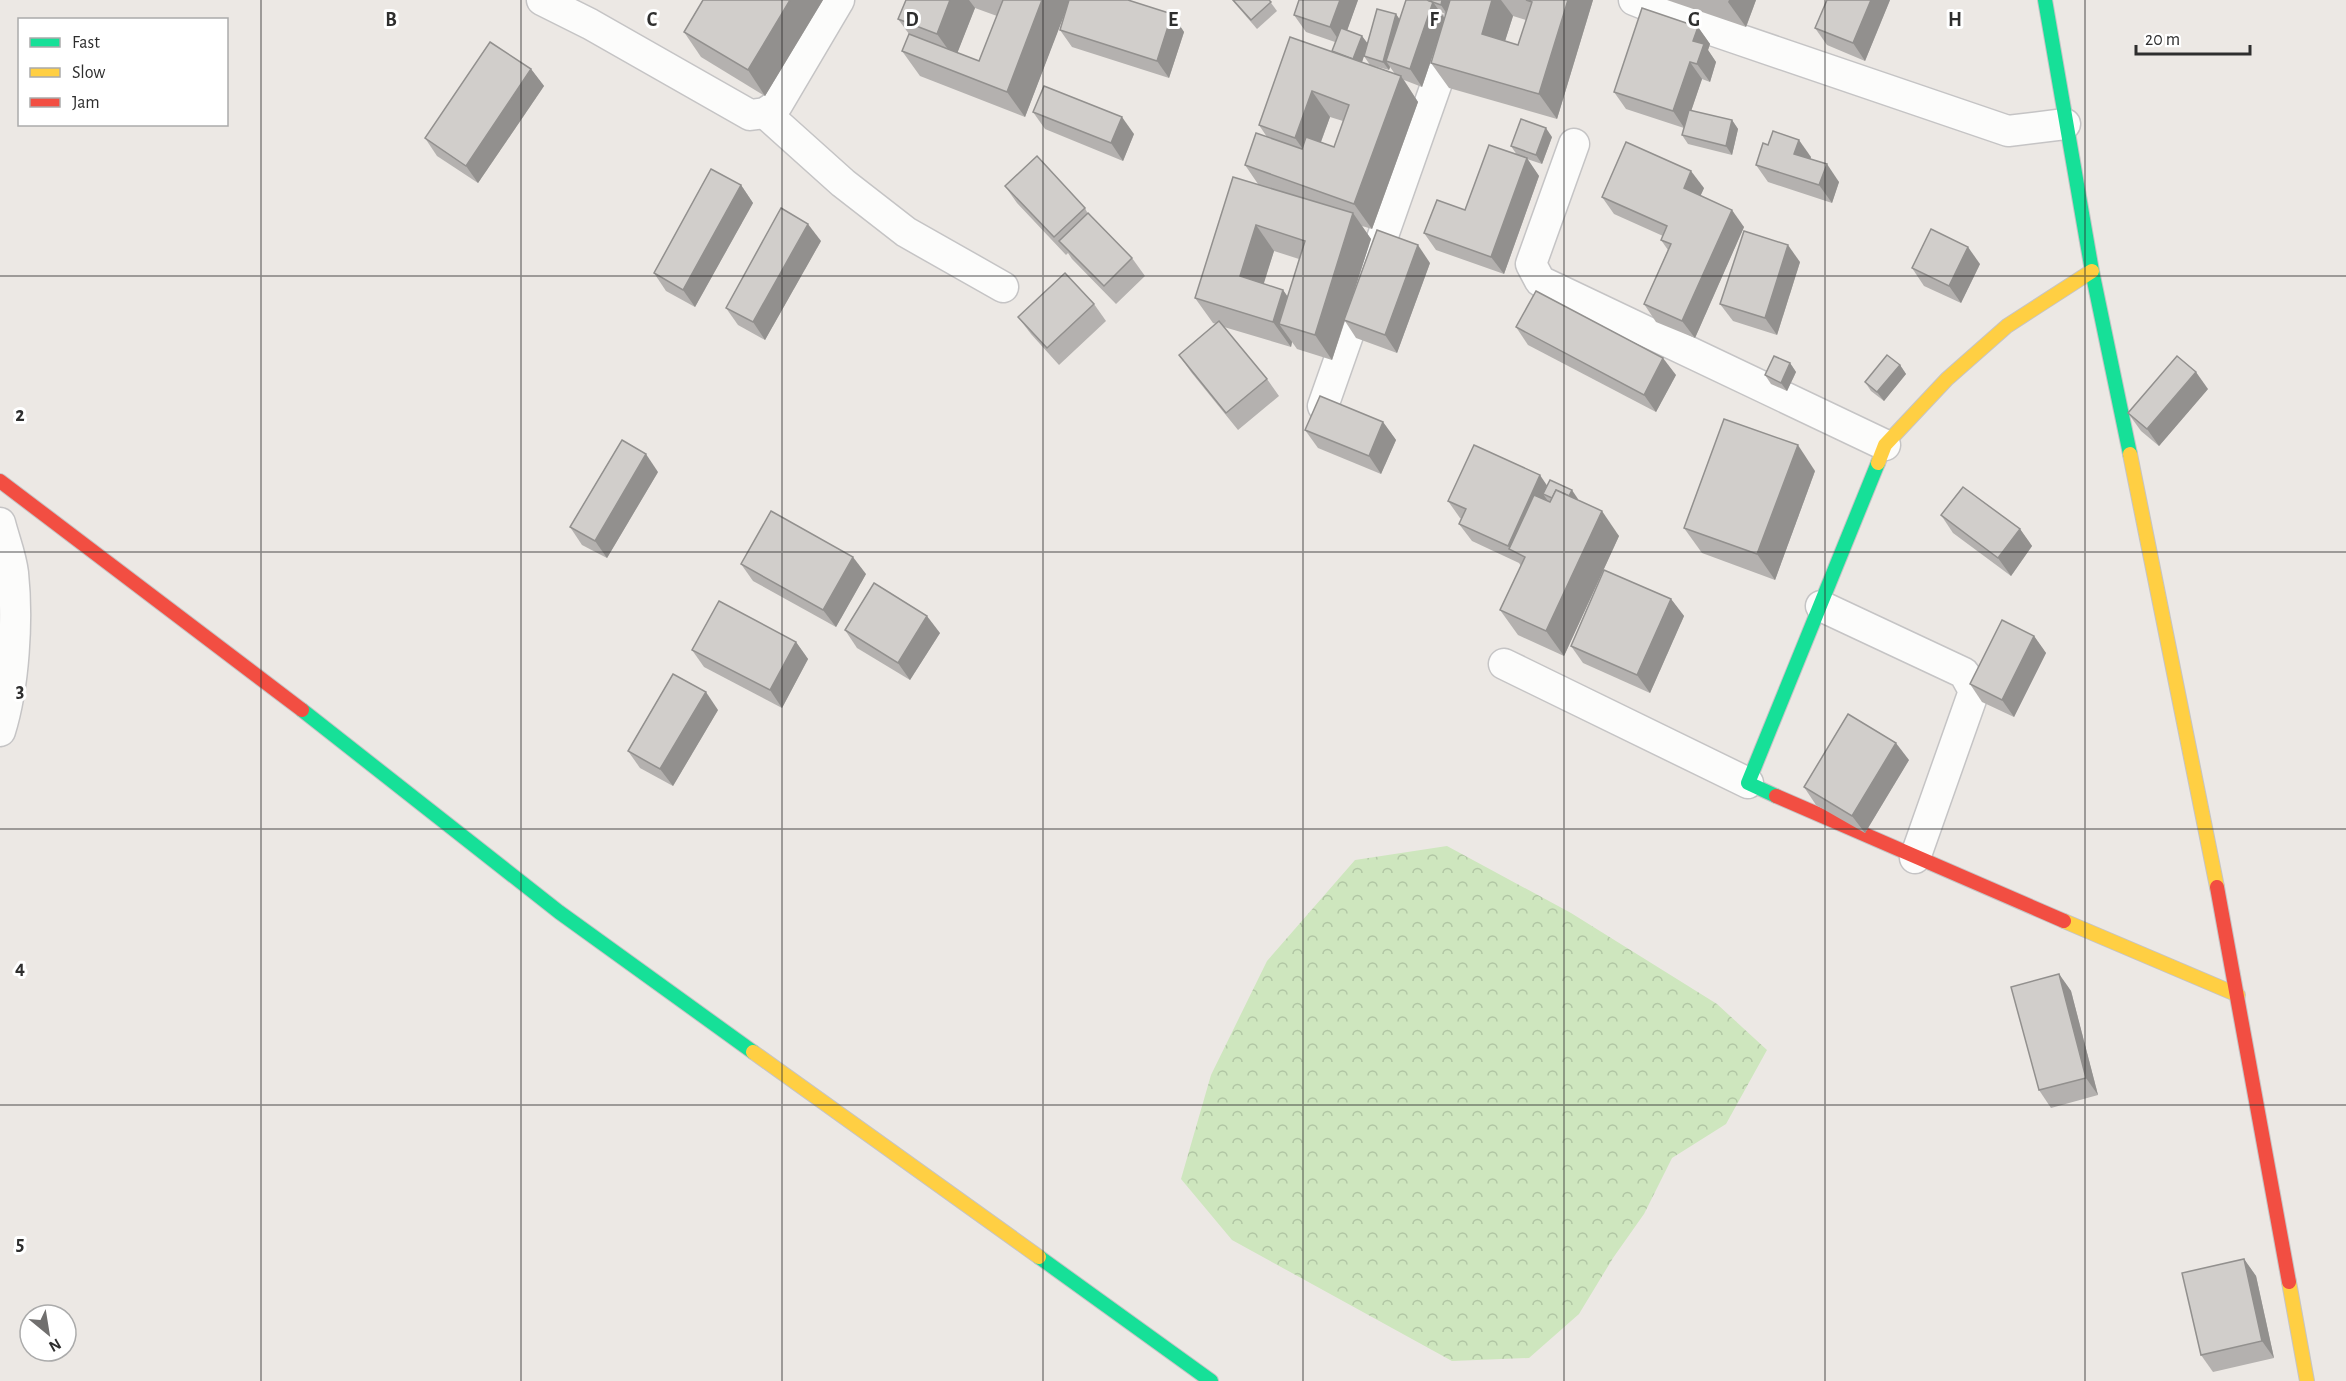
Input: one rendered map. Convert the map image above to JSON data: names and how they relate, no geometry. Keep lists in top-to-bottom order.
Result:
{
  "legend": ["Fast", "Slow", "Jam"],
  "scale_bar": "20 m",
  "north": "bottom right",
  "grid": {
    "columns": [
      "B",
      "C",
      "D",
      "E",
      "F",
      "G",
      "H"
    ],
    "rows": [
      "2",
      "3",
      "4",
      "5"
    ]
  }
}
